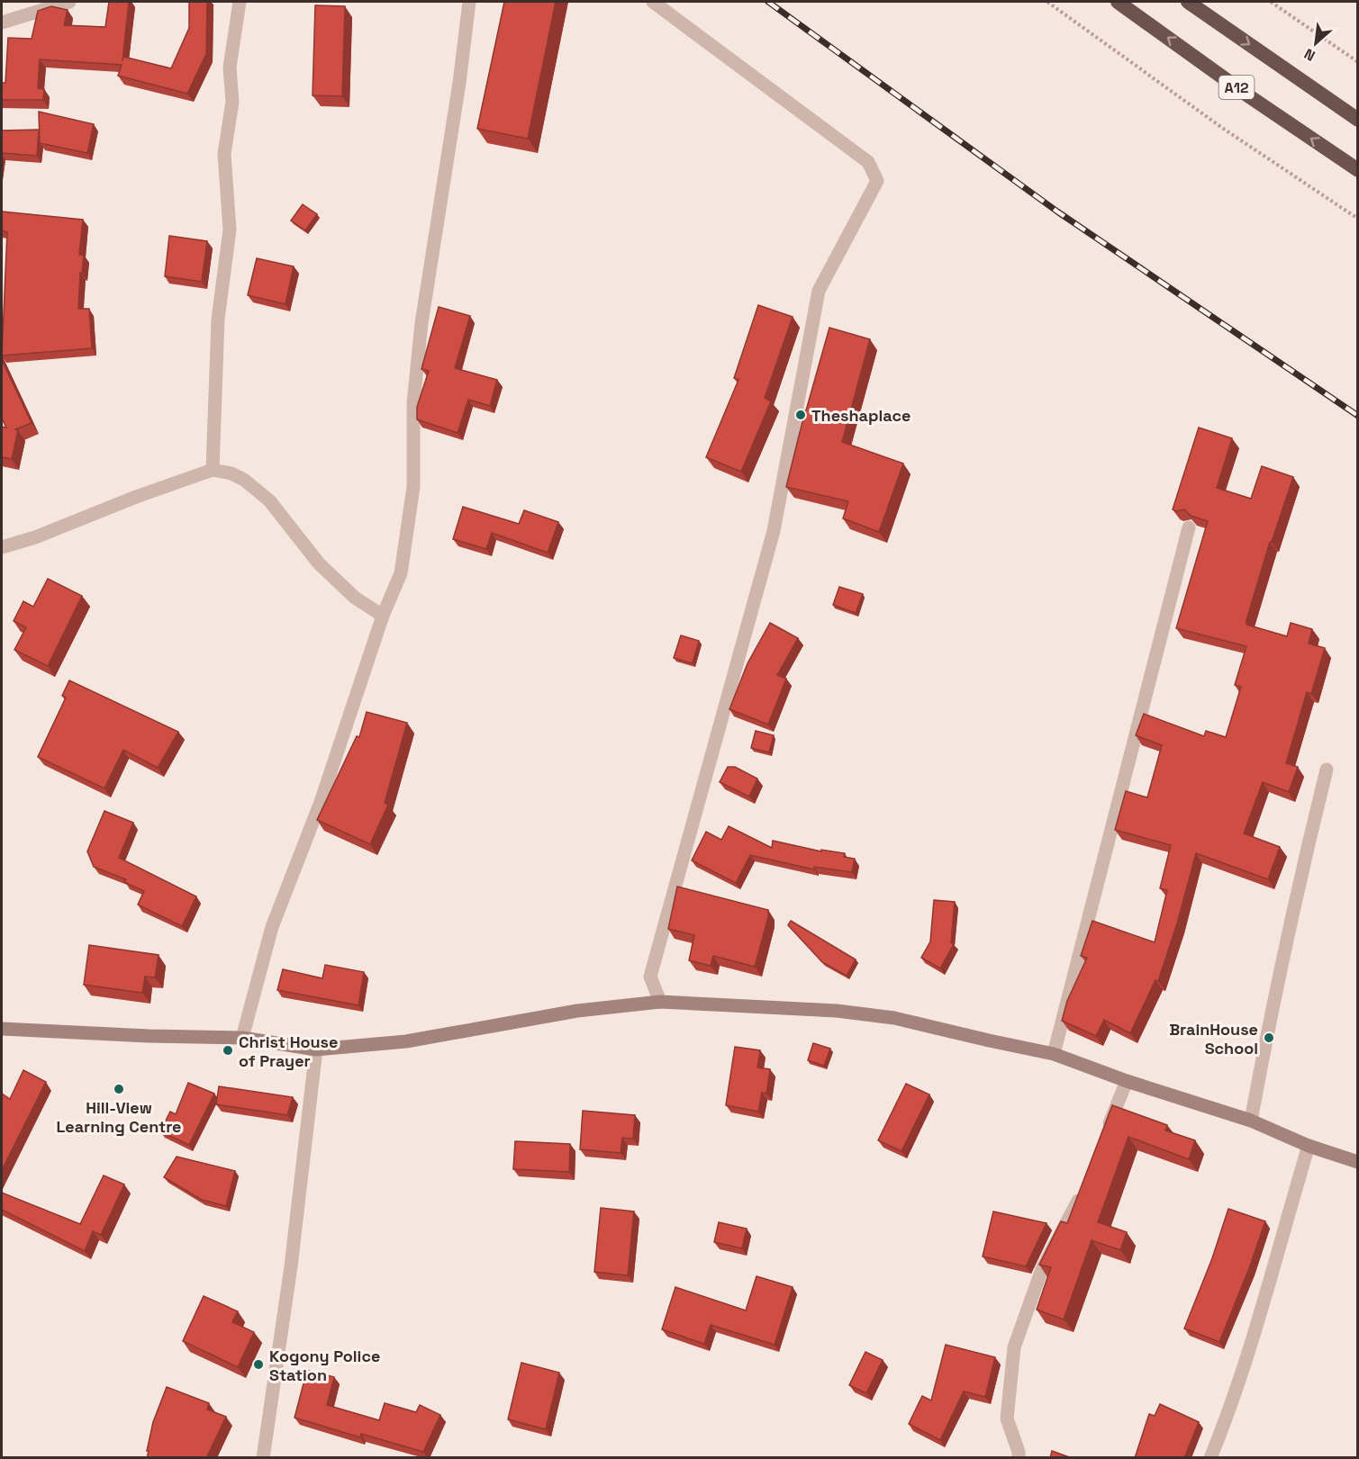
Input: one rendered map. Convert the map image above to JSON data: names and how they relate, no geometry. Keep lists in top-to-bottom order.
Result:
{
  "streets": {
    "highway": ["A12"]
  },
  "places": [
    "Theshaplace",
    "BrainHouse School",
    "Christ House of Prayer",
    "Hill-View Learning Centre",
    "Kogony Police Station"
  ],
  "north": "bottom left"
}
